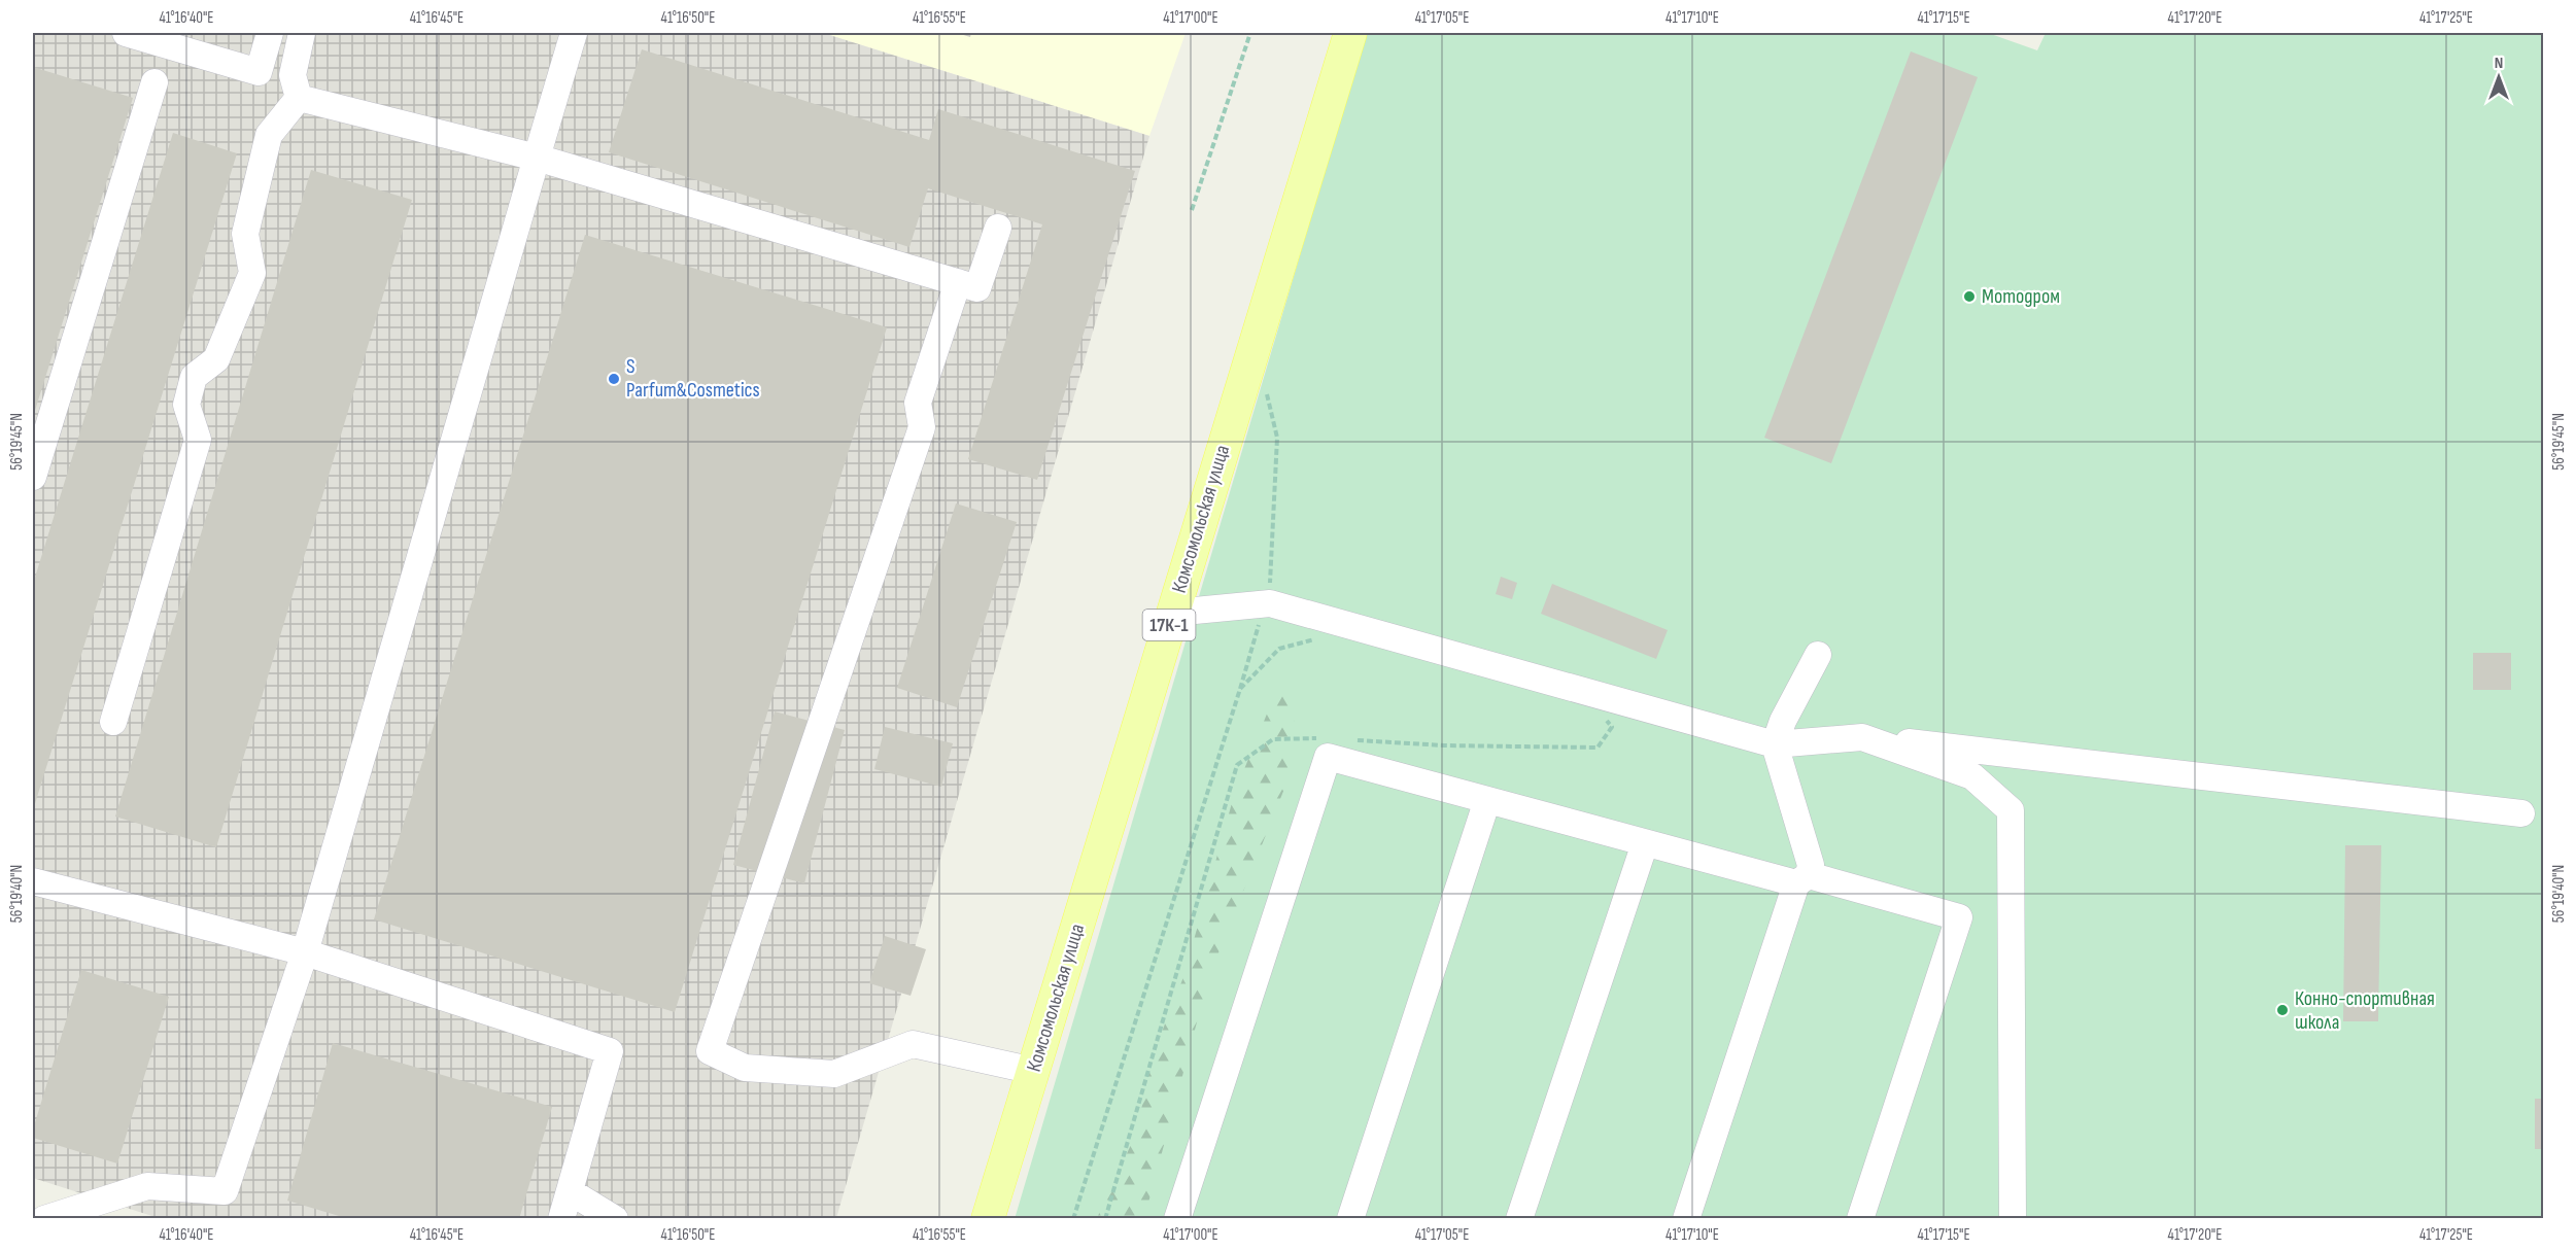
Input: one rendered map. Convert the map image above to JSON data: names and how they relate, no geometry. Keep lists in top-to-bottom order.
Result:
{
  "streets": {
    "main road": ["Комсомольская улица", "17К-1"]
  },
  "places": ["Мотодром", "S Parfum&Cosmetics", "Конно-спортивная школа"],
  "north": "top",
  "coordinates": [
    "41°16'40\"E",
    "41°16'45\"E",
    "41°16'50\"E",
    "41°16'55\"E",
    "41°17'00\"E",
    "41°17'05\"E",
    "41°17'10\"E",
    "41°17'15\"E",
    "41°17'20\"E",
    "41°17'25\"E",
    "56°19'45\"N",
    "56°19'40\"N"
  ]
}
